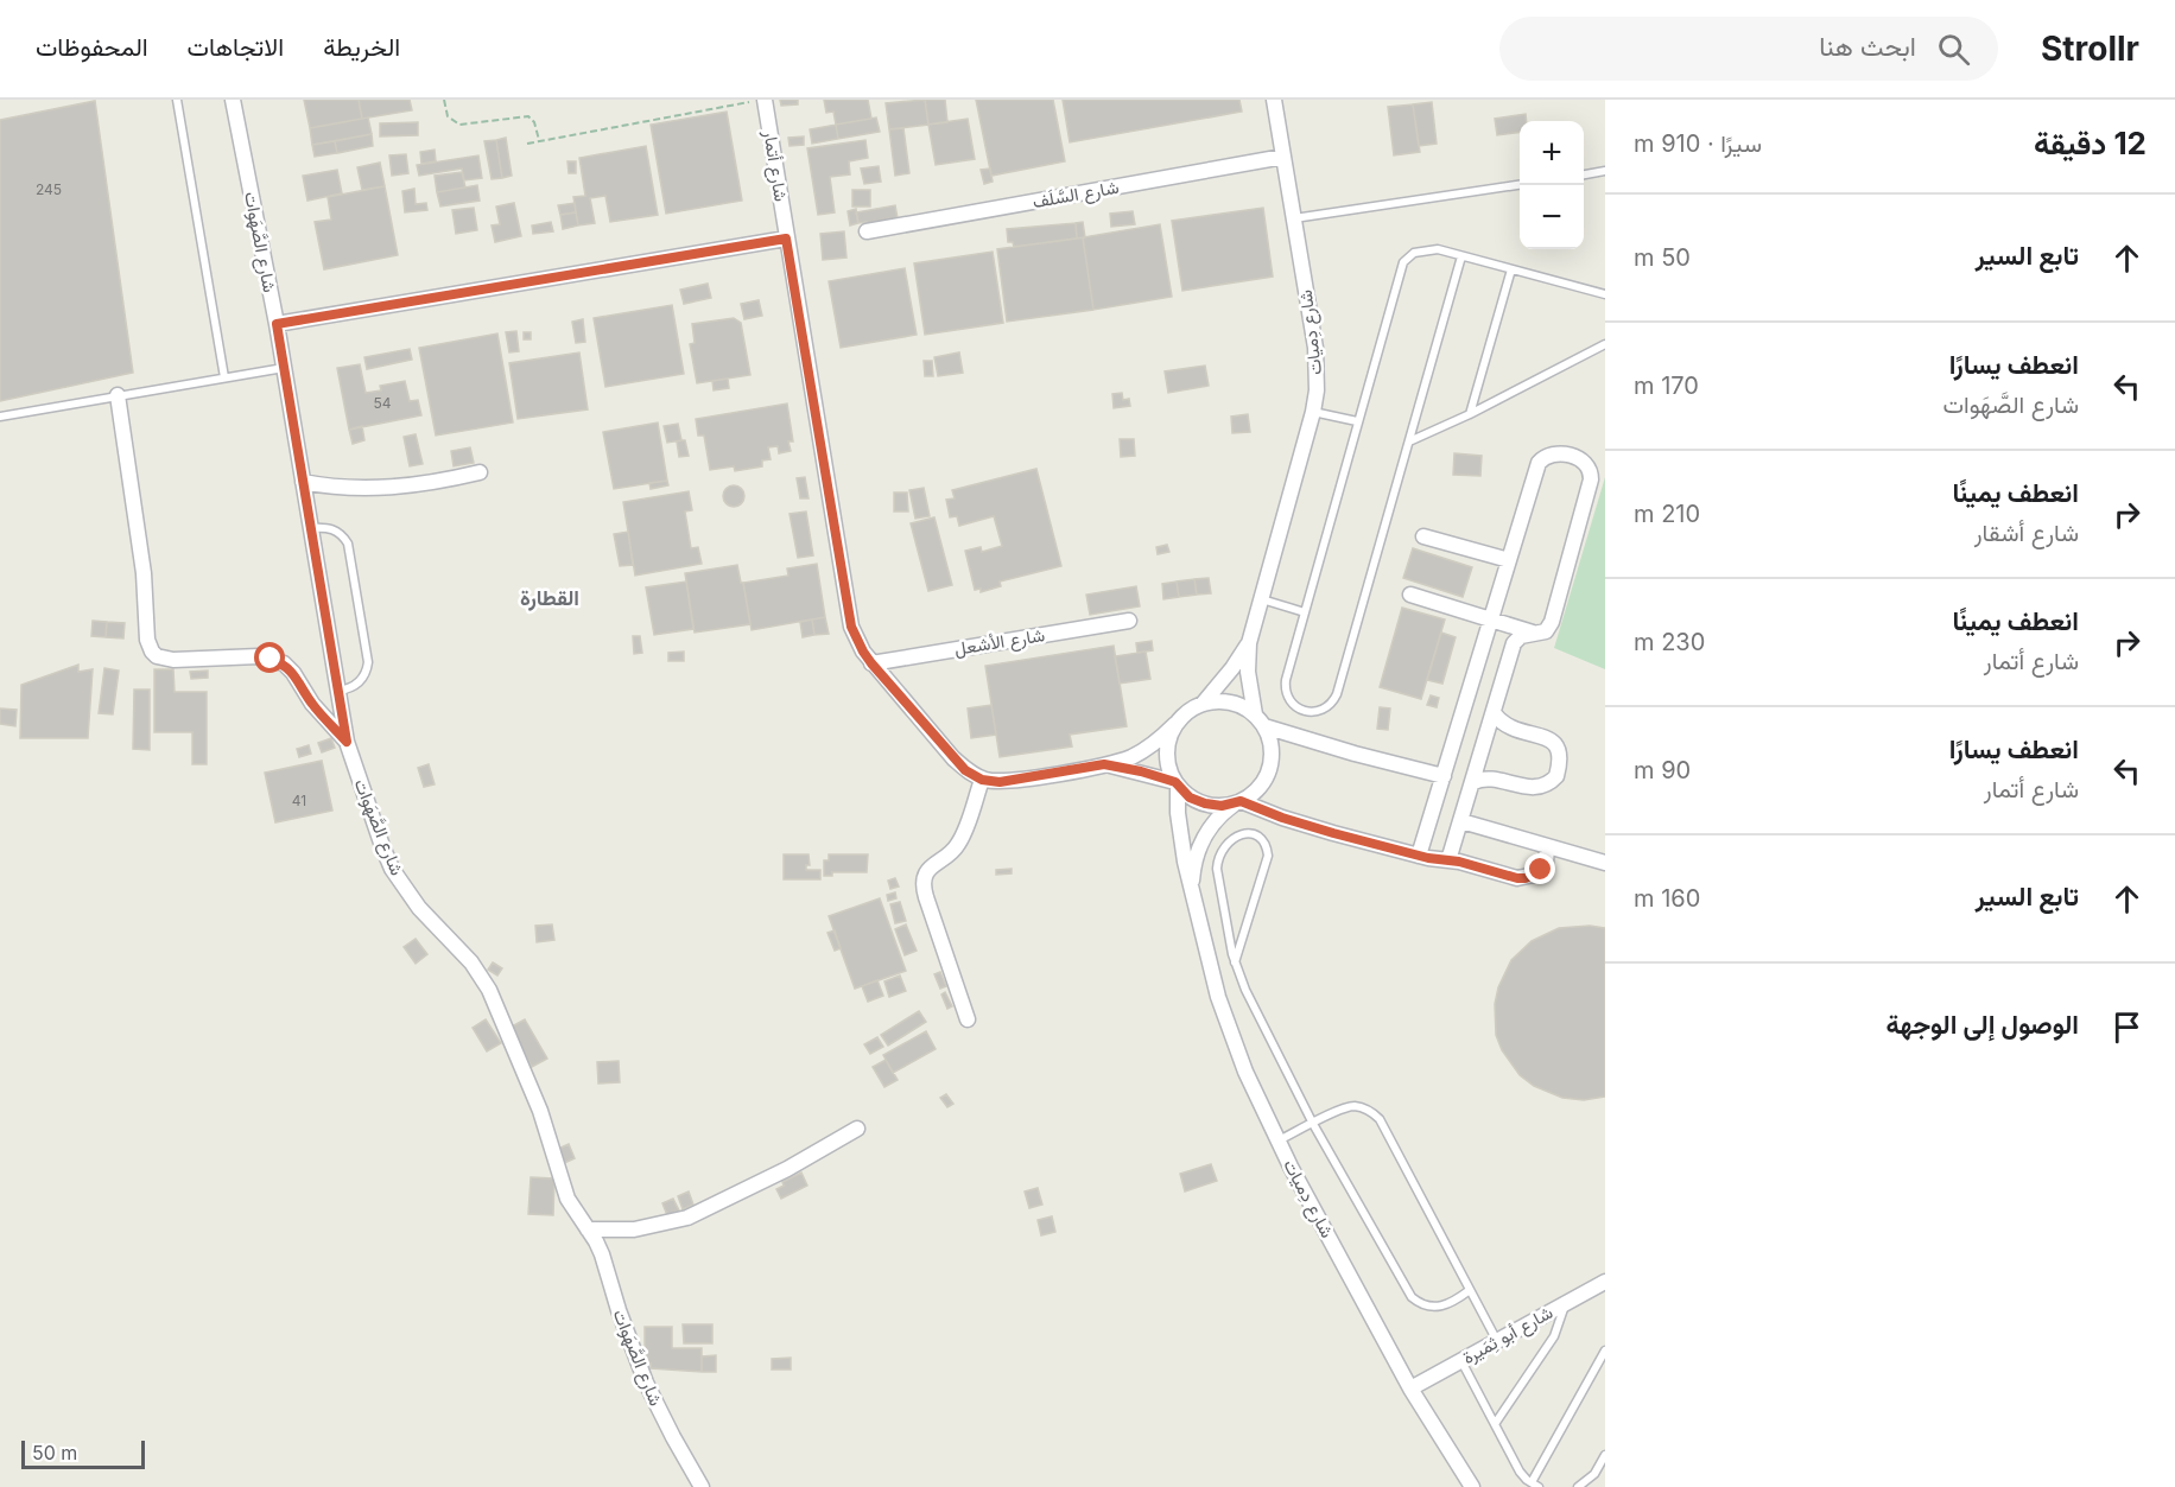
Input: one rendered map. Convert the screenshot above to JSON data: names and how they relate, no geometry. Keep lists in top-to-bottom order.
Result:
{
  "streets": {
    "street": [
      "شارع أتمار",
      "شارع السَّلَف",
      "شارع الصَّهَوات",
      "شارع دِميات",
      "شارع الأشعل",
      "شارع أبو ثِمَيرة"
    ]
  },
  "crossings": [
    ["شارع أتمار", "شارع الأشعل"],
    ["شارع السَّلَف", "شارع دِميات"],
    ["شارع دِميات", "شارع أبو ثِمَيرة"]
  ],
  "districts": ["القطارة"],
  "house_numbers": ["245", "54", "41"],
  "scale_bar": "50 m",
  "page": {
    "header": "Strollr",
    "search": "ابحث هنا",
    "nav": ["الخريطة", "الاتجاهات", "المحفوظات"],
    "heading": ["12 دقيقة", "سيرًا · 910 m"],
    "map_buttons": ["+", "−"],
    "list": [
      ["تابع السير", "50 m"],
      ["انعطف يسارًا", "شارع الصَّهَوات", "170 m"],
      ["انعطف يمينًا", "شارع أشقار", "210 m"],
      ["انعطف يمينًا", "شارع أتمار", "230 m"],
      ["انعطف يسارًا", "شارع أتمار", "90 m"],
      ["تابع السير", "160 m"],
      "الوصول إلى الوجهة"
    ],
    "scale": "50 m"
  }
}
